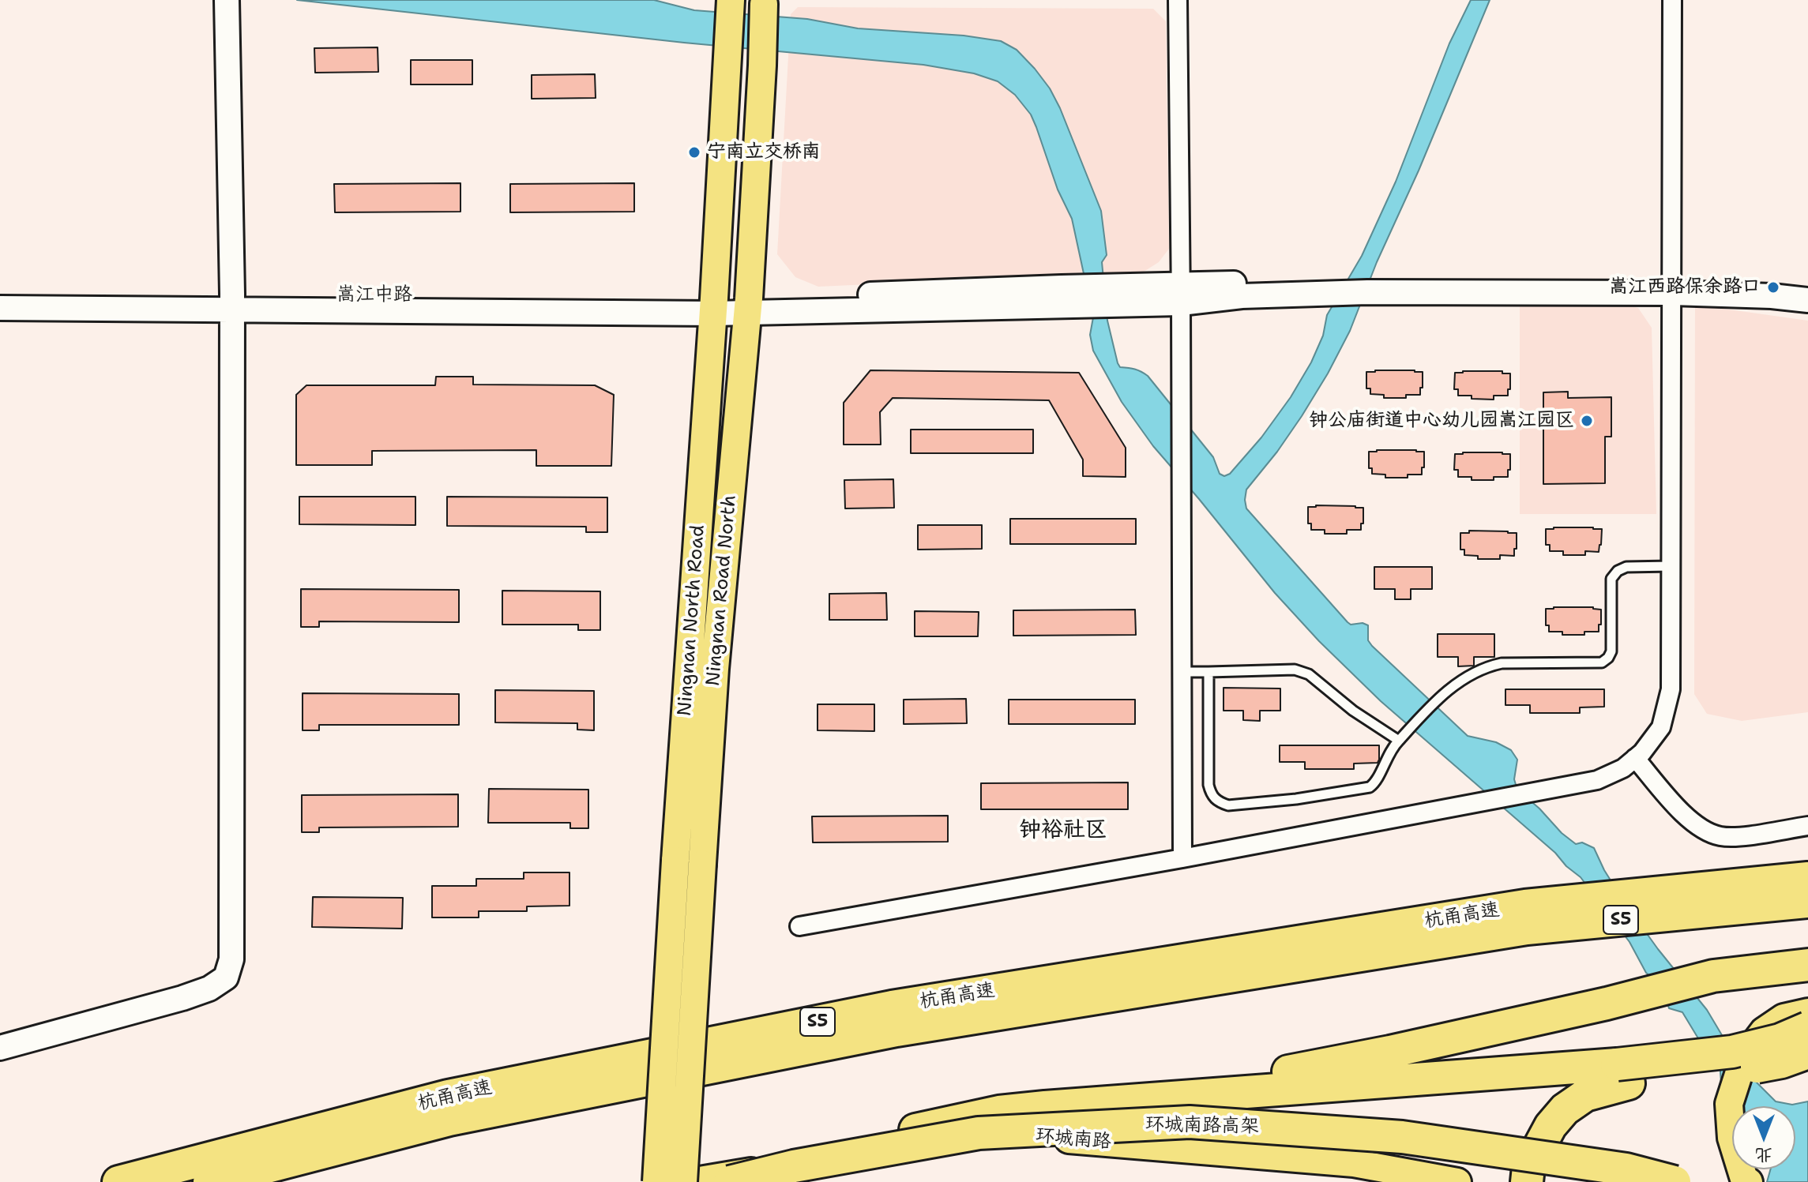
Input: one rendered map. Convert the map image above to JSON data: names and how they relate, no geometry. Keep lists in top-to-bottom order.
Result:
{
  "streets": {
    "highway": ["杭甬高速", "S5", "环城南路高架"],
    "main road": ["Ningnan Road North", "Ningnan North Road", "环城南路"],
    "street": ["嵩江中路"]
  },
  "crossings": [
    ["嵩江中路", "Ningnan Road North"],
    ["嵩江中路", "Ningnan North Road"],
    ["环城南路高架", "环城南路"]
  ],
  "districts": ["钟裕社区"],
  "places": ["宁南立交桥南", "嵩江西路保余路口", "钟公庙街道中心幼儿园嵩江园区"],
  "north": "bottom"
}
